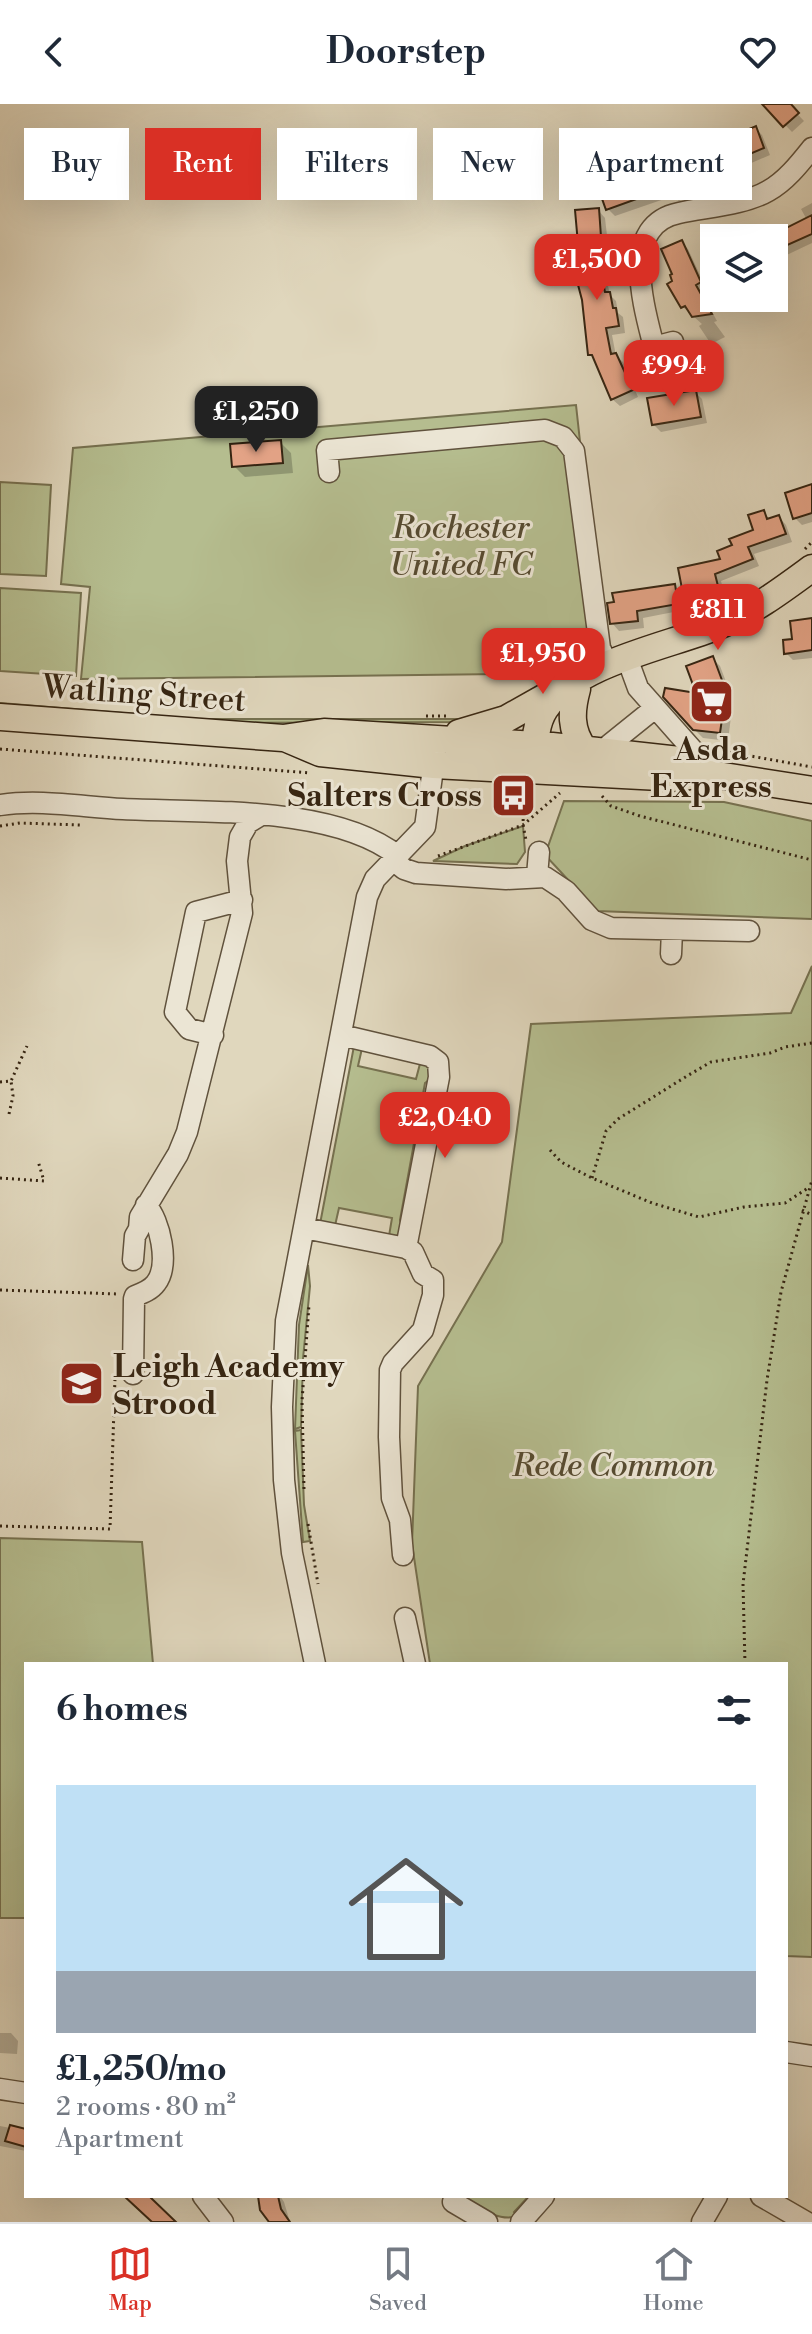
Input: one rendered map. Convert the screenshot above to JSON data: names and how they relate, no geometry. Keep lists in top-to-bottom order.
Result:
{
  "streets": {
    "main road": ["Watling Street"]
  },
  "parks": ["Rochester United FC", "Rede Common"],
  "places": {
    "supermarket": ["Asda Express"],
    "bus stop": ["Salters Cross"],
    "school or university": ["Leigh Academy Strood"]
  },
  "page": {
    "header": "Doorstep",
    "chip": [
      "Buy",
      "Rent",
      "Filters",
      "New",
      "Apartment"
    ],
    "price": [
      "£1,500",
      "£994",
      "£1,250",
      "£811",
      "£1,950",
      "£2,040"
    ],
    "heading": "6 homes",
    "list": [
      {
        "name": "£1,250/mo",
        "note": "2 rooms · 80 m² · Apartment"
      }
    ],
    "tabs": ["Map", "Saved", "Home"]
  }
}
